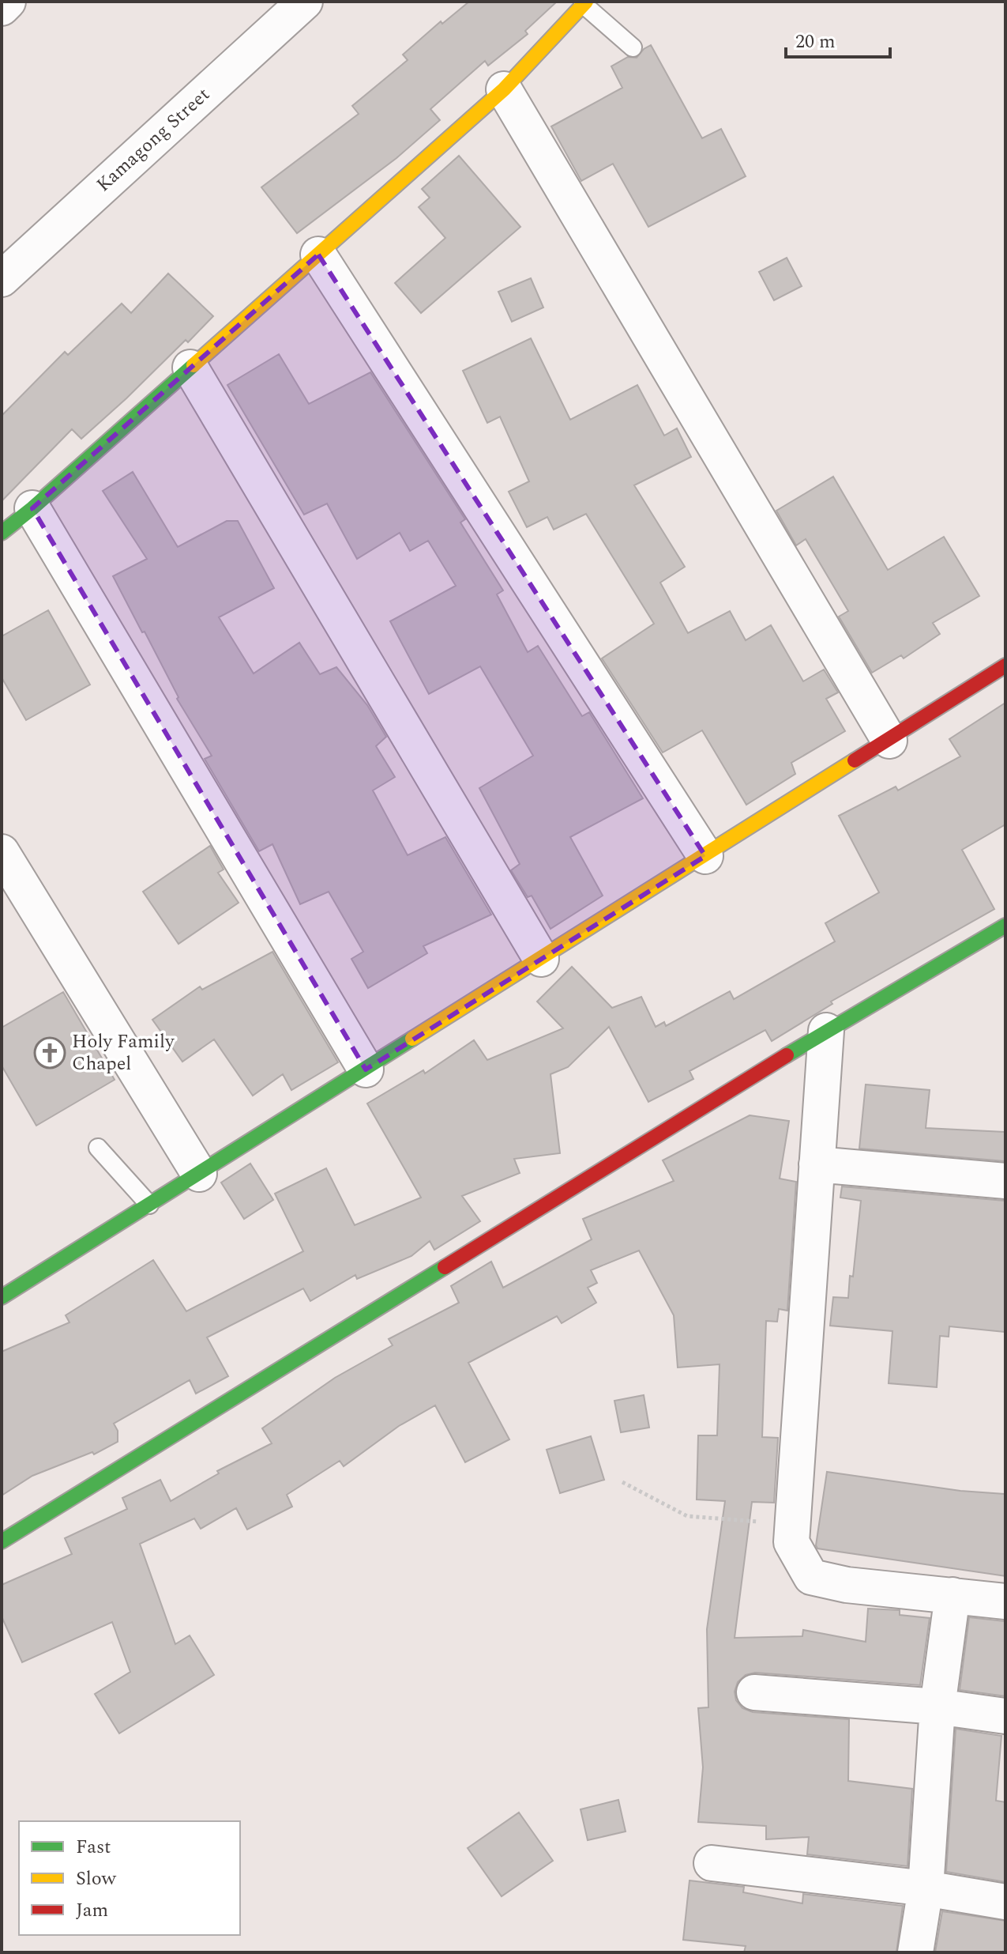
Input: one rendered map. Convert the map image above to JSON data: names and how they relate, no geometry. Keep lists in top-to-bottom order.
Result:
{
  "streets": {
    "street": ["Kamagong Street"]
  },
  "places": {
    "church": ["Holy Family Chapel"]
  },
  "legend": ["Fast", "Slow", "Jam"],
  "scale_bar": "20 m"
}
